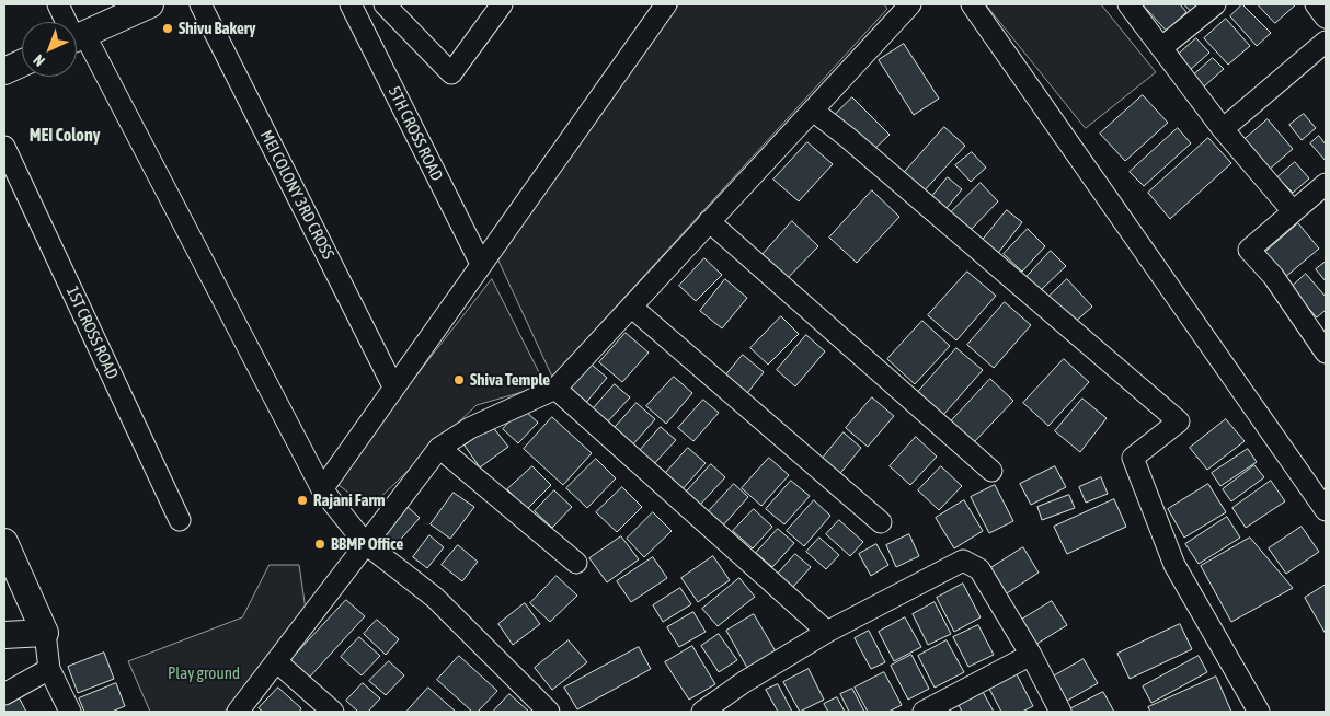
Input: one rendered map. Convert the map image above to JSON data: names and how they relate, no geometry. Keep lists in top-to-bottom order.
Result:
{
  "streets": {
    "street": ["5TH CROSS ROAD", "MEI COLONY 3RD CROSS", "1ST CROSS ROAD"]
  },
  "districts": ["MEI Colony"],
  "parks": ["Play ground"],
  "places": [
    "Shivu Bakery",
    "Shiva Temple",
    "Rajani Farm",
    "BBMP Office"
  ],
  "north": "bottom left"
}
